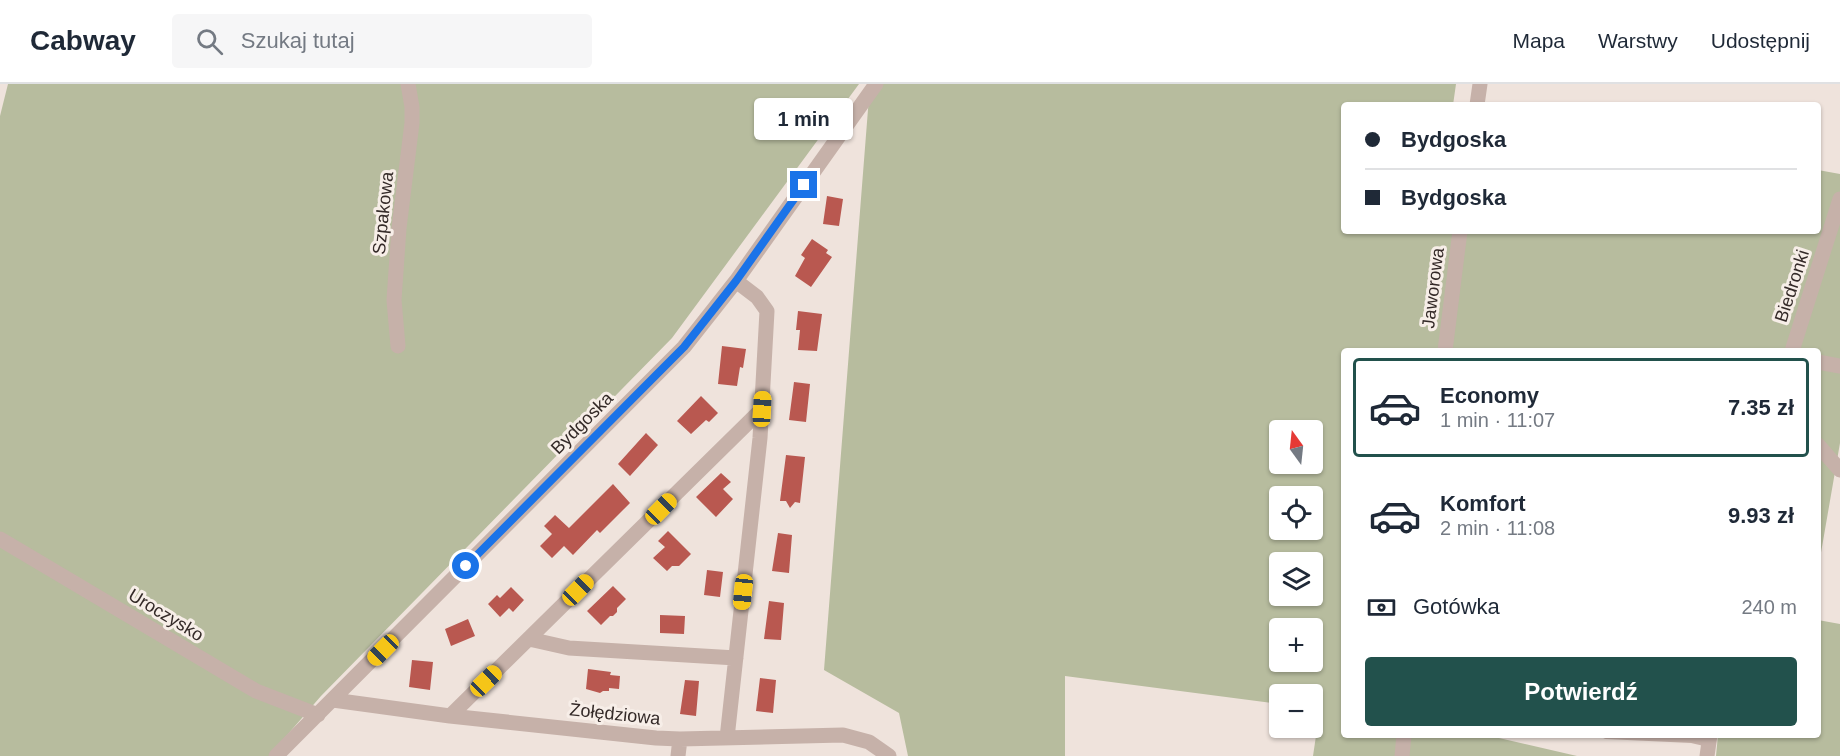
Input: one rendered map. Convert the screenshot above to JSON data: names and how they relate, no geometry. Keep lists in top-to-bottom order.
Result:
{
  "streets": {
    "street": [
      "Szpakowa",
      "Biedronki",
      "Jaworowa",
      "Bydgoska",
      "Uroczysko",
      "Żołędziowa"
    ]
  },
  "crossings": [
    ["Bydgoska", "Uroczysko"],
    ["Bydgoska", "Żołędziowa"]
  ],
  "north": "top",
  "page": {
    "header": "Cabway",
    "search": "Szukaj tutaj",
    "nav": ["Mapa", "Warstwy", "Udostępnij"],
    "bubble": "1 min",
    "banner": ["Bydgoska", "Bydgoska"],
    "list": [
      {
        "name": "Economy",
        "note": "1 min · 11:07",
        "value": "7.35 zł"
      },
      {
        "name": "Komfort",
        "note": "2 min · 11:08",
        "value": "9.93 zł"
      }
    ],
    "map_buttons": ["+", "−"],
    "pay": ["Gotówka", "240 m"],
    "buttons": "Potwierdź"
  }
}
